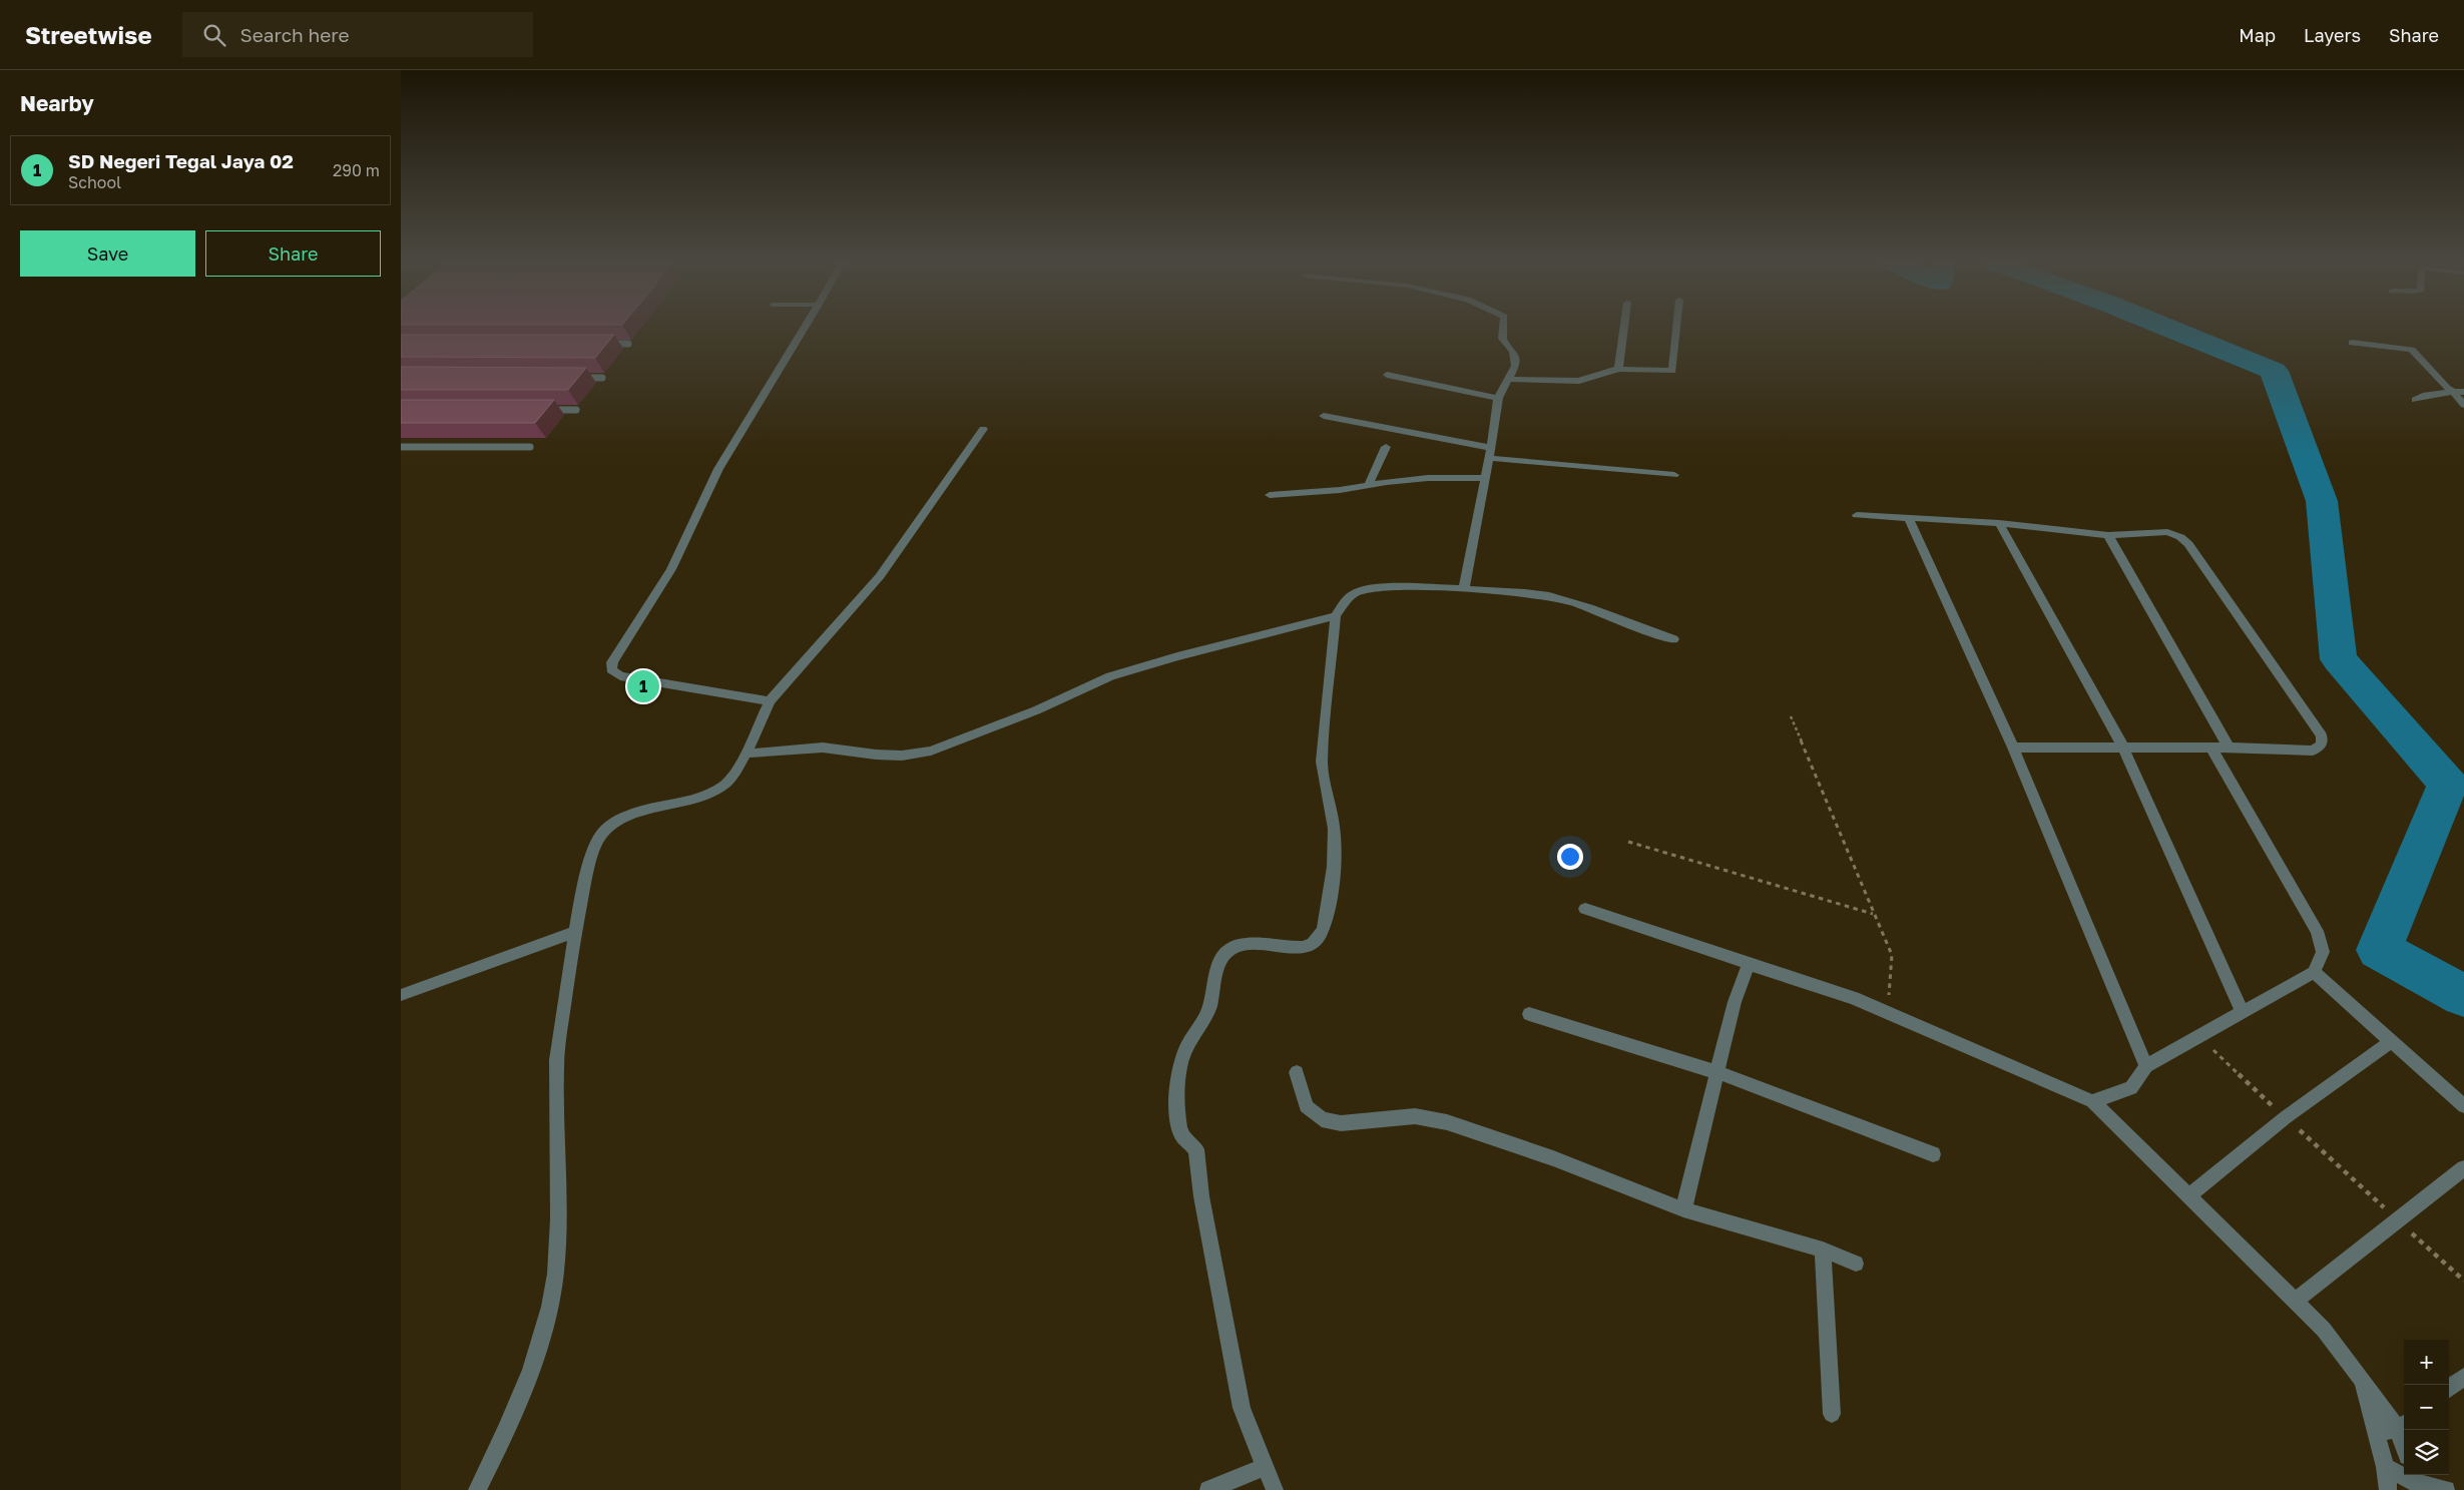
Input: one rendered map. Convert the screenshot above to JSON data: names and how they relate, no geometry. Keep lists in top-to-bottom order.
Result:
{
  "page": {
    "header": "Streetwise",
    "search": "Search here",
    "nav": ["Map", "Layers", "Share"],
    "heading": "Nearby",
    "list": [
      {
        "mark": "1",
        "name": "SD Negeri Tegal Jaya 02",
        "note": "School",
        "value": "290 m"
      }
    ],
    "buttons": ["Save", "Share"],
    "pins": "1",
    "map_buttons": ["+", "−"]
  }
}
